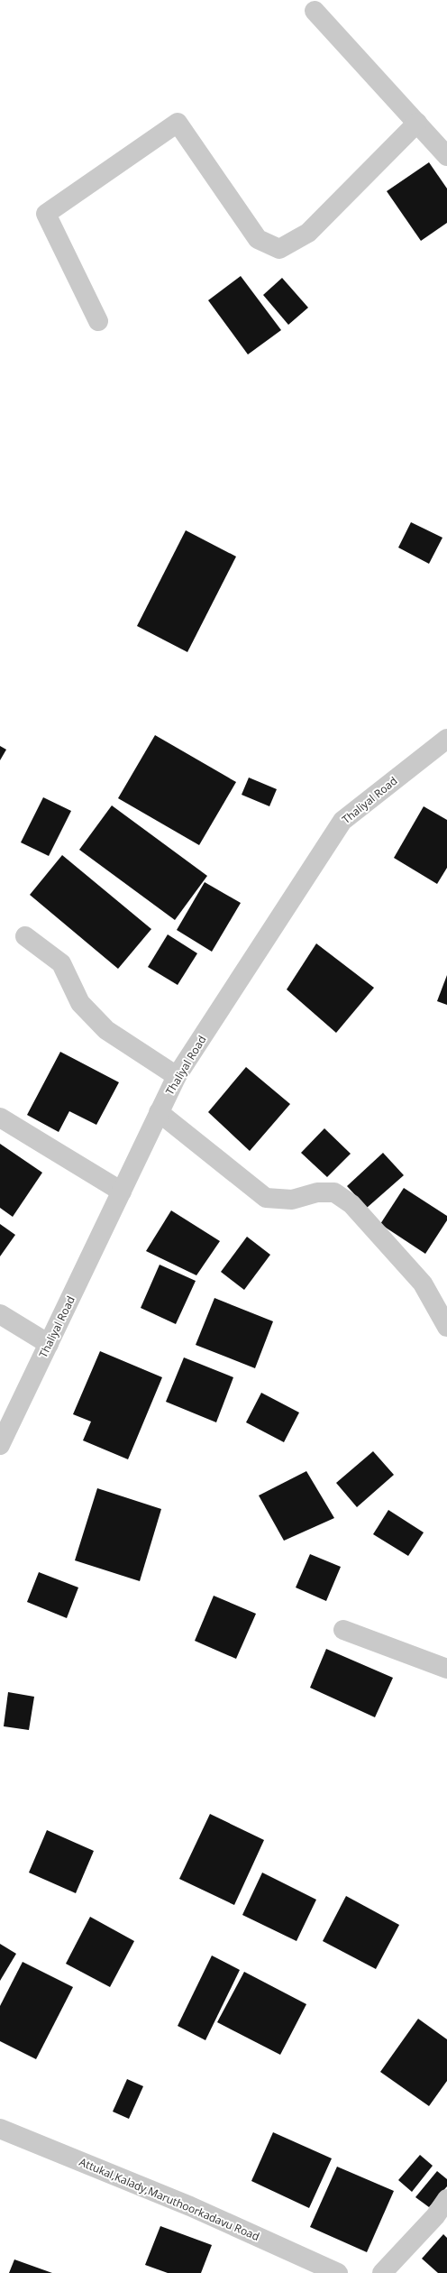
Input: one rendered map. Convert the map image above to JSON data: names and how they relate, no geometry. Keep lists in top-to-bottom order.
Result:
{
  "streets": {
    "street": ["Thaliyal Road", "Attukal,Kalady,Maruthoorkadavu Road"]
  }
}
